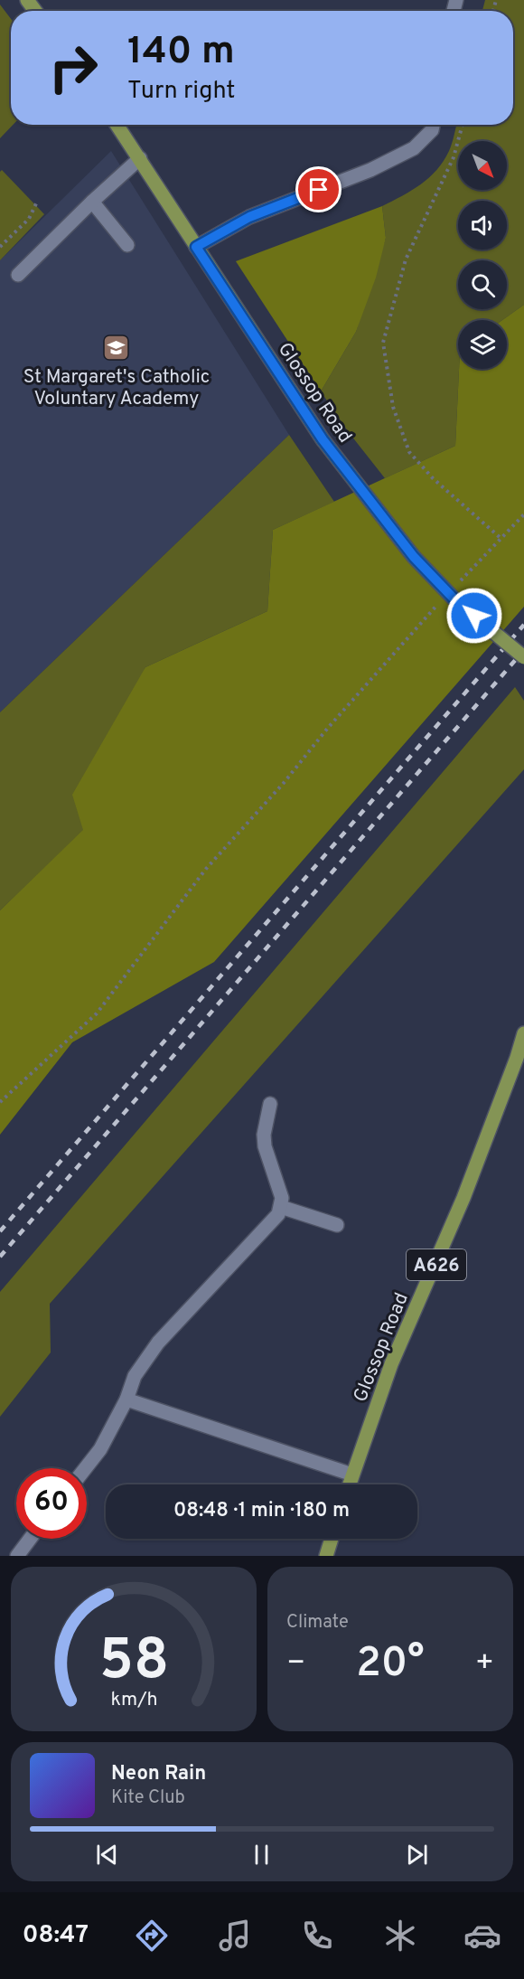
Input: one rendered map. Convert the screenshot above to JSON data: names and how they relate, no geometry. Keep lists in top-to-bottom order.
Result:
{
  "streets": {
    "main road": ["Glossop Road", "A626"]
  },
  "places": {
    "school or university": ["St Margaret's Catholic Voluntary Academy"]
  },
  "north": "bottom right",
  "page": {
    "turn": ["140 m", "Turn right"],
    "limit": "60",
    "trip": "08:48 · 1 min · 180 m",
    "tile": "Climate",
    "heat": ["−", "20°", "+"],
    "song": ["Neon Rain", "Kite Club"],
    "tabs": "08:47",
    "gauge": ["58", "km/h"]
  }
}
